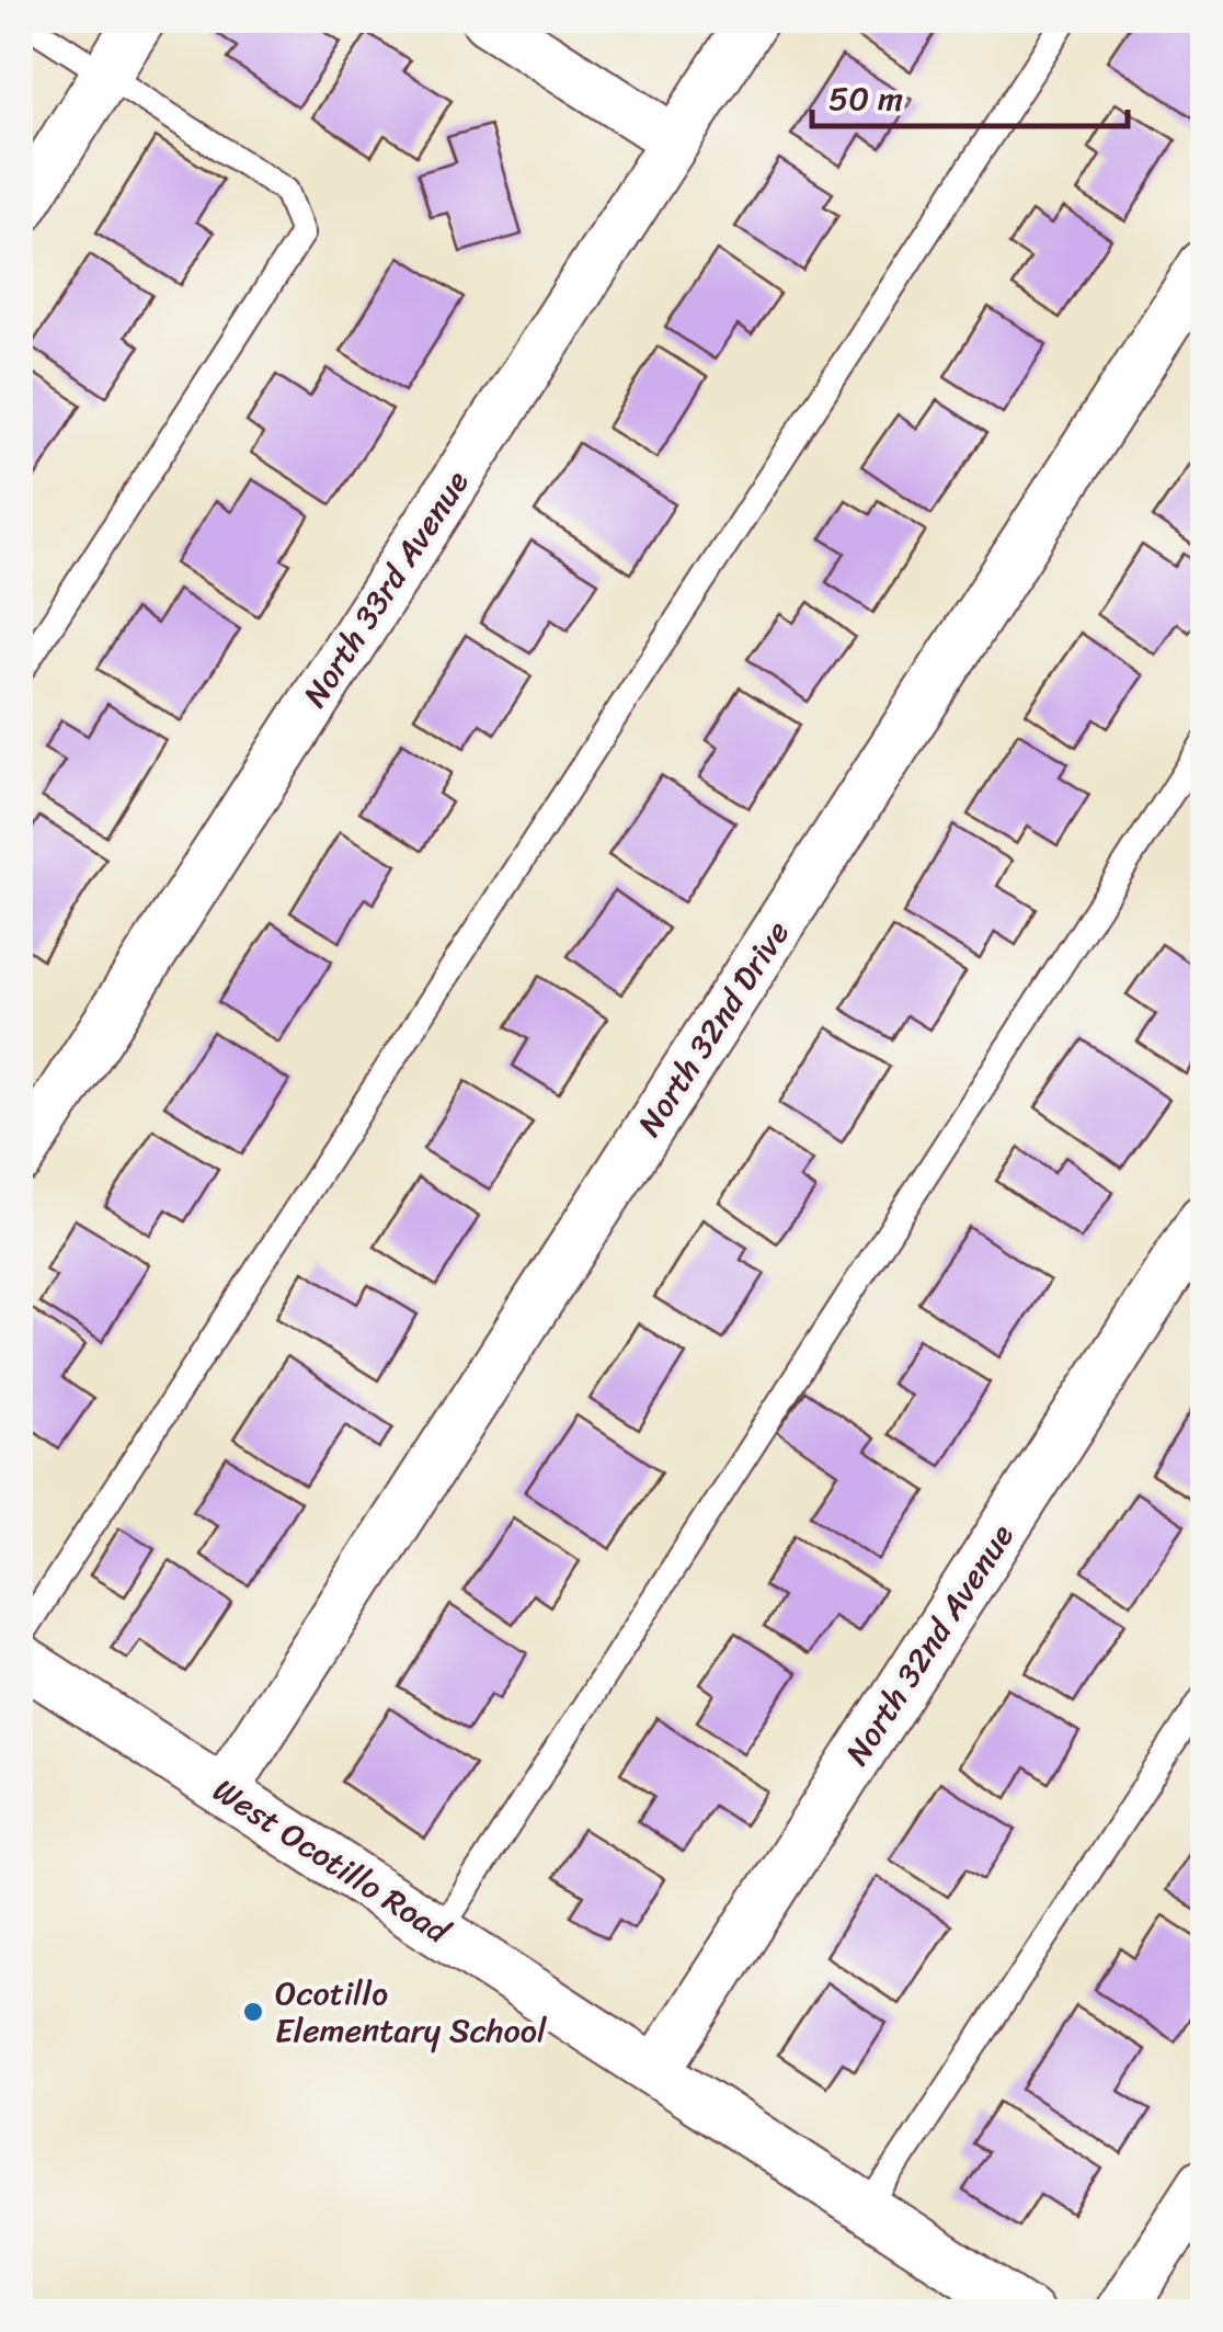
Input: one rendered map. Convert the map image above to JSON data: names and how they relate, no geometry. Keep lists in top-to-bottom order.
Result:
{
  "streets": {
    "street": [
      "North 33rd Avenue",
      "North 32nd Drive",
      "North 32nd Avenue",
      "West Ocotillo Road"
    ]
  },
  "crossings": [
    ["North 32nd Drive", "West Ocotillo Road"],
    ["North 32nd Avenue", "West Ocotillo Road"]
  ],
  "places": ["Ocotillo Elementary School"],
  "scale_bar": "50 m"
}
